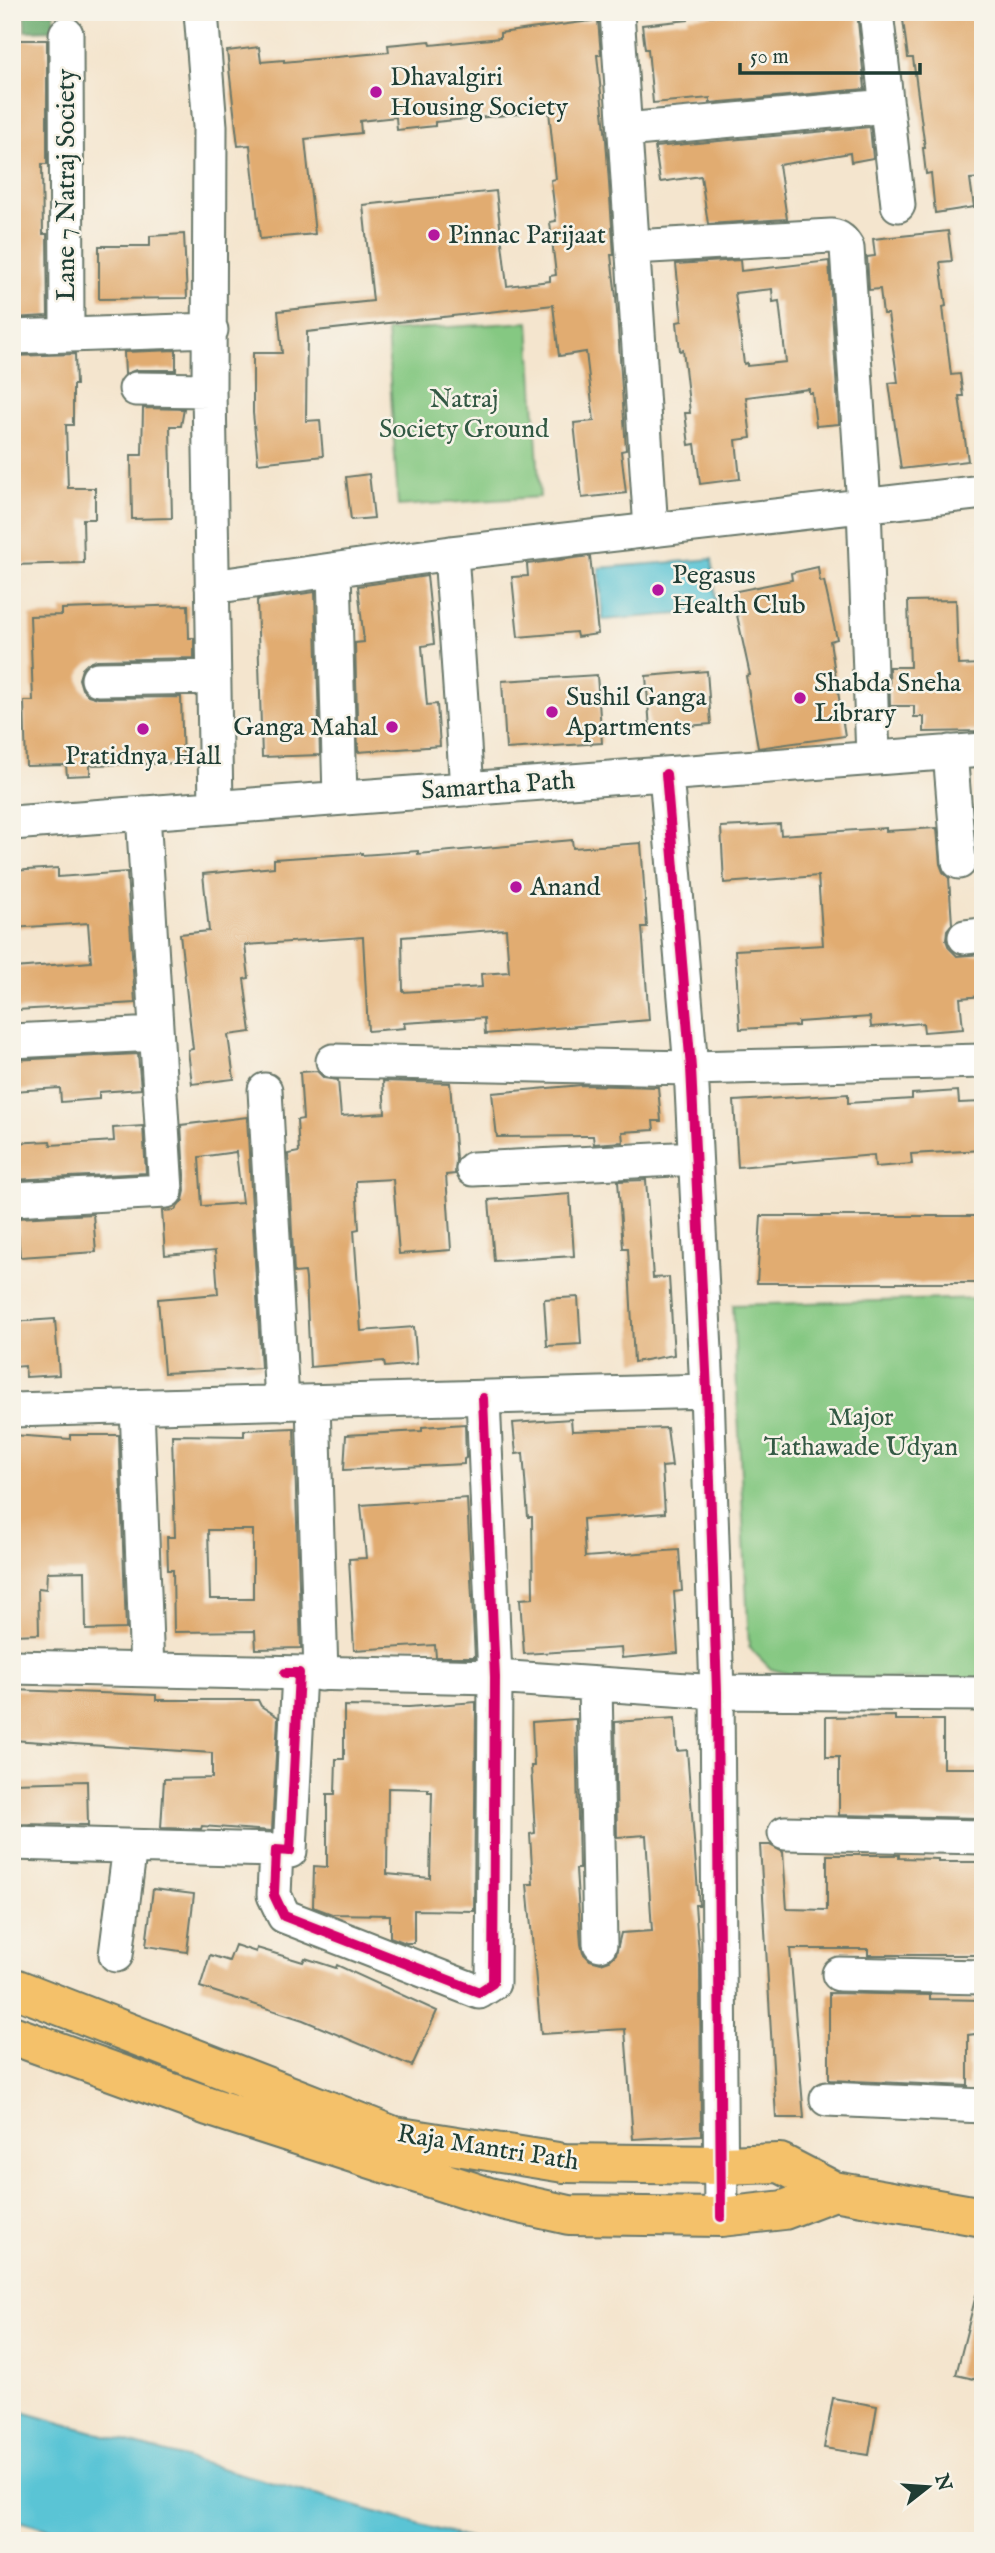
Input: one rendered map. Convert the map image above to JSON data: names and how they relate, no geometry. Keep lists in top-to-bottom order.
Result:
{
  "streets": {
    "main road": ["Raja Mantri Path"],
    "street": ["Lane 7 Natraj Society", "Samartha Path"]
  },
  "parks": ["Natraj Society Ground", "Major Tathawade Udyan"],
  "places": [
    "Dhavalgiri Housing Society",
    "Pinnac Parijaat",
    "Pegasus Health Club",
    "Shabda Sneha Library",
    "Sushil Ganga Apartments",
    "Ganga Mahal",
    "Pratidnya Hall",
    "Anand"
  ],
  "scale_bar": "50 m",
  "north": "right"
}
